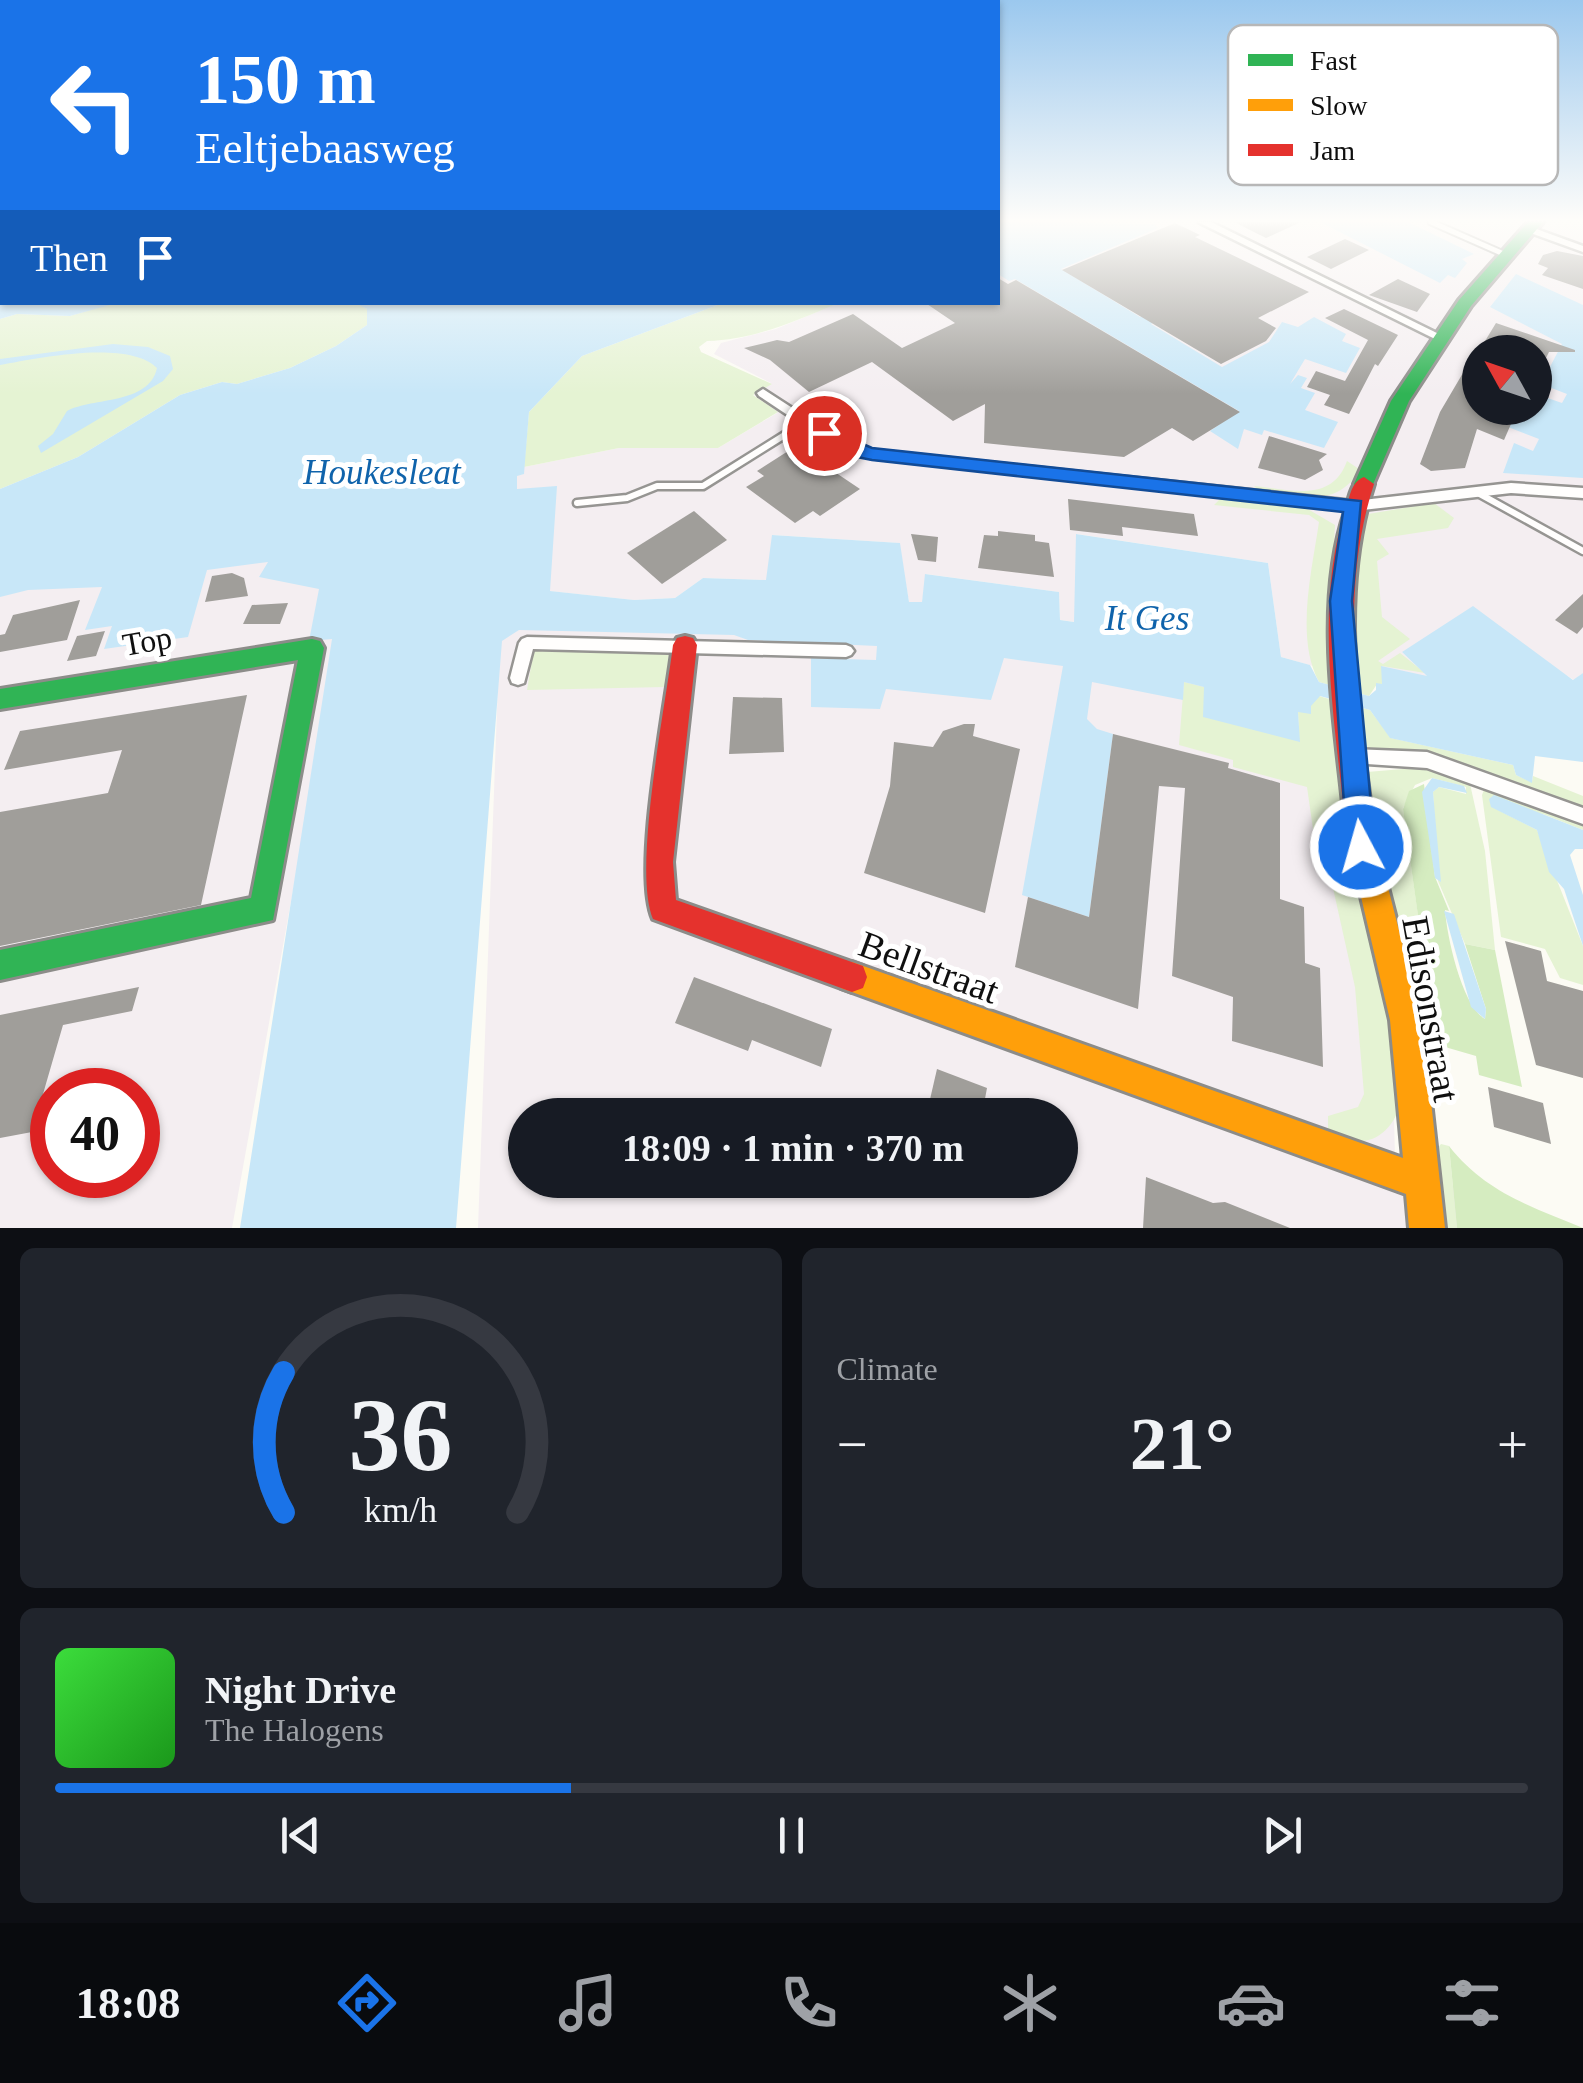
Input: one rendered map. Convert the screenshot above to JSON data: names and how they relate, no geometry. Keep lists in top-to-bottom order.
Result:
{
  "streets": {
    "street": ["Top", "Bellstraat", "Edisonstraat"]
  },
  "crossings": [
    ["Bellstraat", "Edisonstraat"]
  ],
  "water": ["Houkesleat", "It Ges"],
  "legend": ["Fast", "Slow", "Jam"],
  "north": "top left",
  "page": {
    "turn": ["150 m", "Eeltjebaasweg"],
    "then": "Then",
    "limit": "40",
    "trip": "18:09 · 1 min · 370 m",
    "tile": "Climate",
    "heat": ["−", "21°", "+"],
    "song": ["Night Drive", "The Halogens"],
    "tabs": "18:08",
    "gauge": ["36", "km/h"]
  }
}
